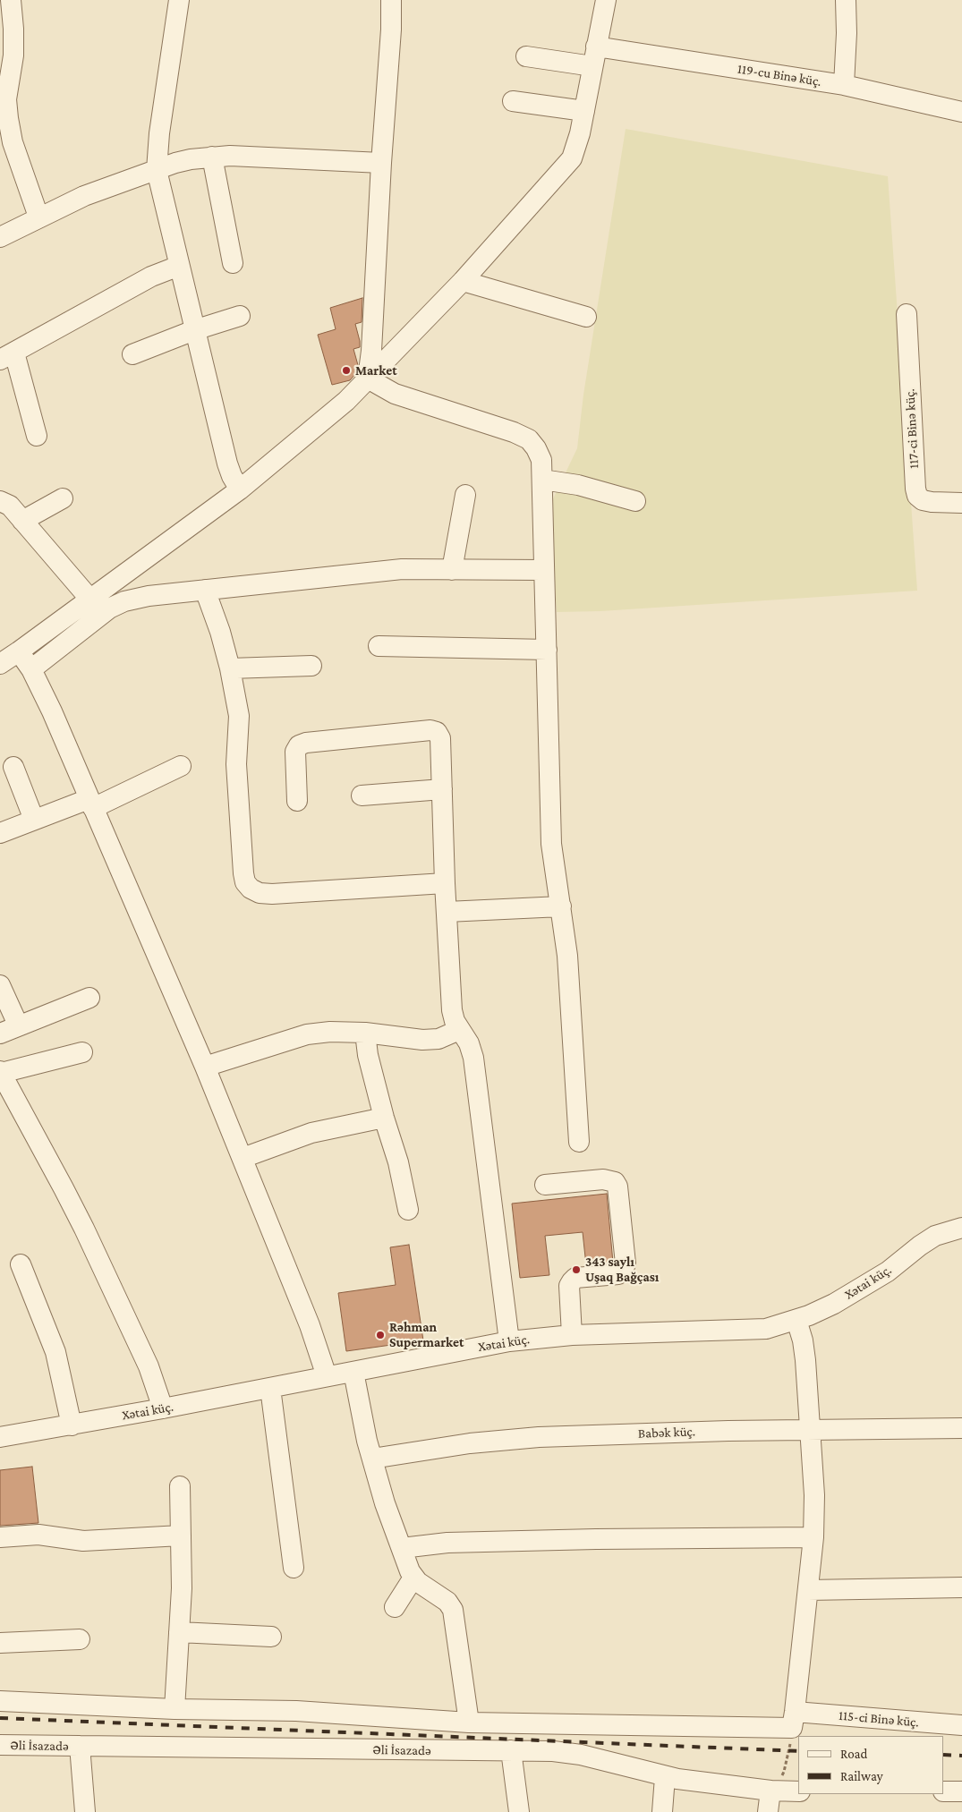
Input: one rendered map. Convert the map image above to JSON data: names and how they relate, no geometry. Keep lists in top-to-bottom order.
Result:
{
  "streets": {
    "street": [
      "119-cu Binə küç.",
      "117-ci Binə küç.",
      "Xətai küç.",
      "Babək küç.",
      "115-ci Binə küç.",
      "Əli İsazadə"
    ]
  },
  "places": ["Market", "343 saylı Uşaq Bağçası", "Rəhman Supermarket"],
  "legend": ["Road", "Railway"]
}
